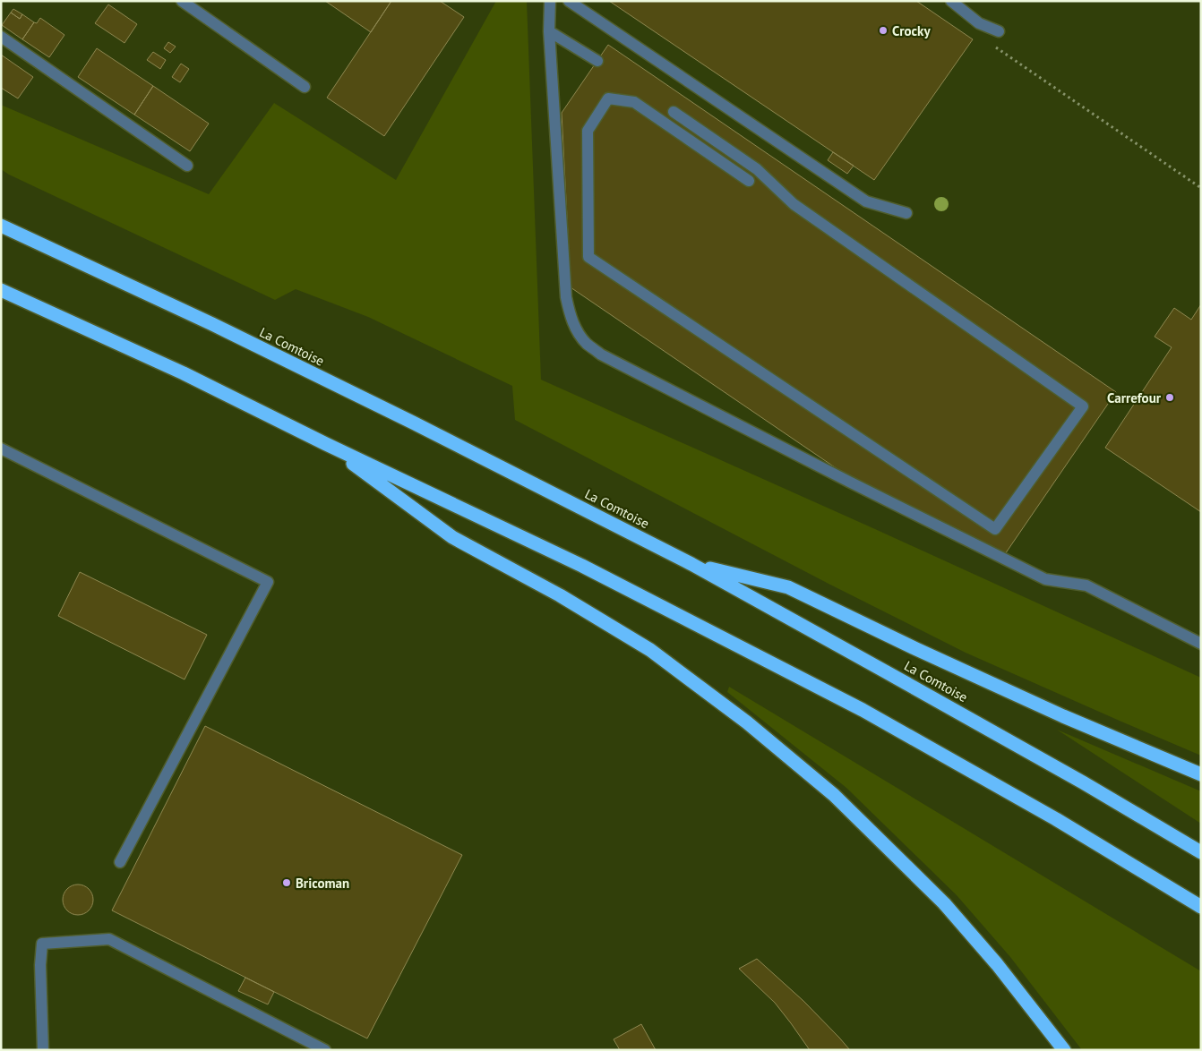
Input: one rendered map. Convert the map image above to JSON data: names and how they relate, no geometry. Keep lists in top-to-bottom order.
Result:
{
  "streets": {
    "highway": ["La Comtoise"]
  },
  "places": ["Crocky", "Carrefour", "Bricoman"]
}
